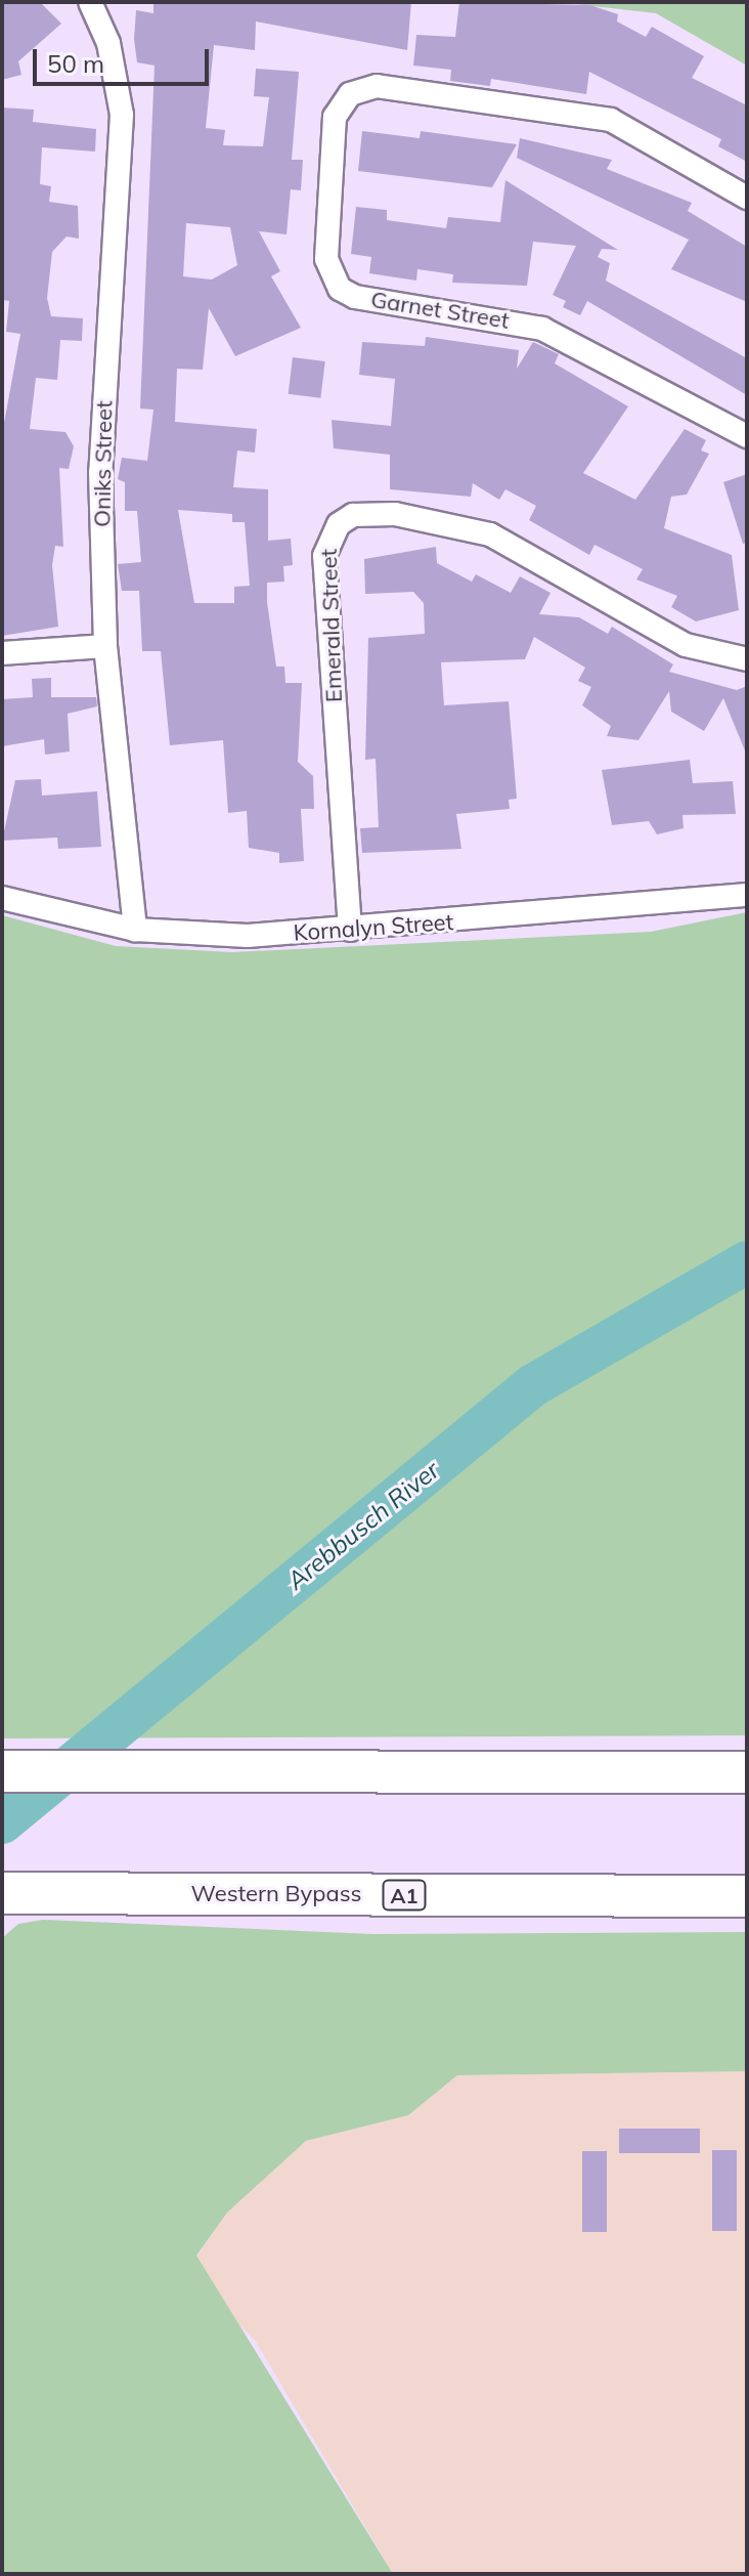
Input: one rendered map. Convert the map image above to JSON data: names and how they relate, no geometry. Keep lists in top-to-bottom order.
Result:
{
  "streets": {
    "highway": ["Western Bypass", "A1"],
    "street": [
      "Garnet Street",
      "Oniks Street",
      "Emerald Street",
      "Kornalyn Street"
    ]
  },
  "crossings": [
    ["Oniks Street", "Kornalyn Street"],
    ["Emerald Street", "Kornalyn Street"]
  ],
  "water": ["Arebbusch River"],
  "scale_bar": "50 m"
}
